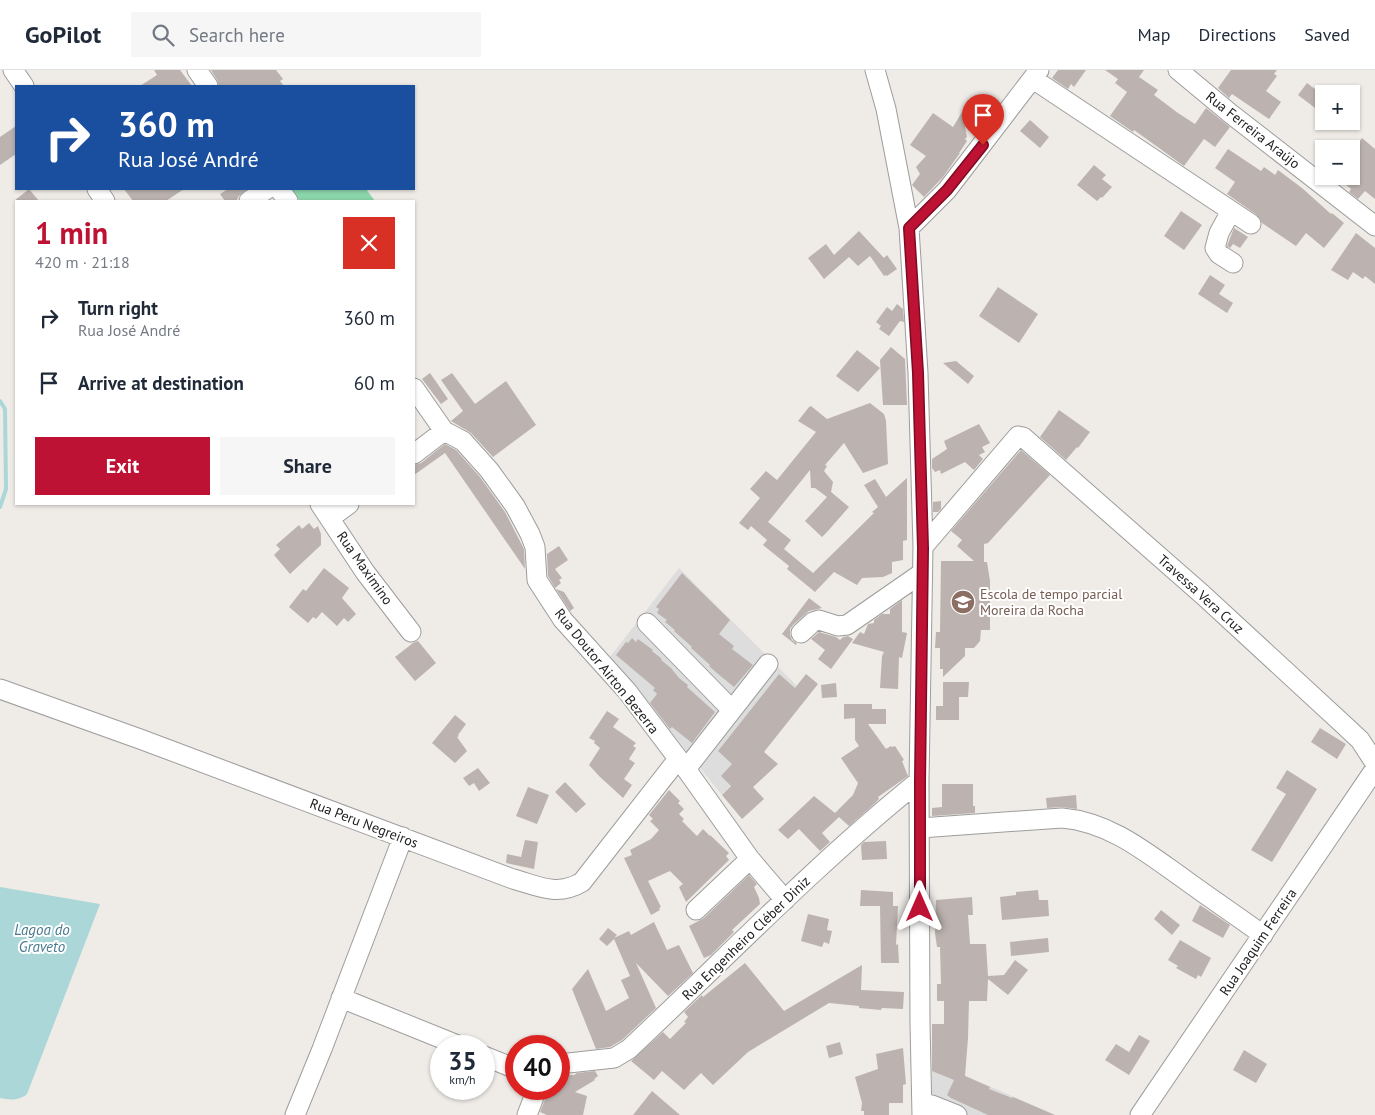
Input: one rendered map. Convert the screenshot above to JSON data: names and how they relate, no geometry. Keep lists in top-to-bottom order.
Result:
{
  "streets": {
    "street": [
      "Rua Ferreira Araújo",
      "Rua Maximino",
      "Travessa Vera Cruz",
      "Rua Doutor Airton Bezerra",
      "Rua Peru Negreiros",
      "Rua Engenheiro Cléber Diniz",
      "Rua Joaquim Ferreira"
    ]
  },
  "crossings": [
    ["Rua Doutor Airton Bezerra", "Rua Peru Negreiros"],
    ["Rua Doutor Airton Bezerra", "Rua Engenheiro Cléber Diniz"]
  ],
  "water": ["Lagoa do Graveto"],
  "places": {
    "school or university": ["Escola de tempo parcial Moreira da Rocha"]
  },
  "page": {
    "header": "GoPilot",
    "search": "Search here",
    "nav": ["Map", "Directions", "Saved"],
    "map_buttons": ["+", "−"],
    "turn": ["360 m", "Rua José André"],
    "heading": ["1 min", "420 m · 21:18"],
    "list": [
      {
        "name": "Turn right",
        "note": "Rua José André",
        "value": "360 m"
      },
      {
        "name": "Arrive at destination",
        "value": "60 m"
      }
    ],
    "buttons": ["Exit", "Share"],
    "speed": "35 km/h",
    "limit": "40"
  }
}
